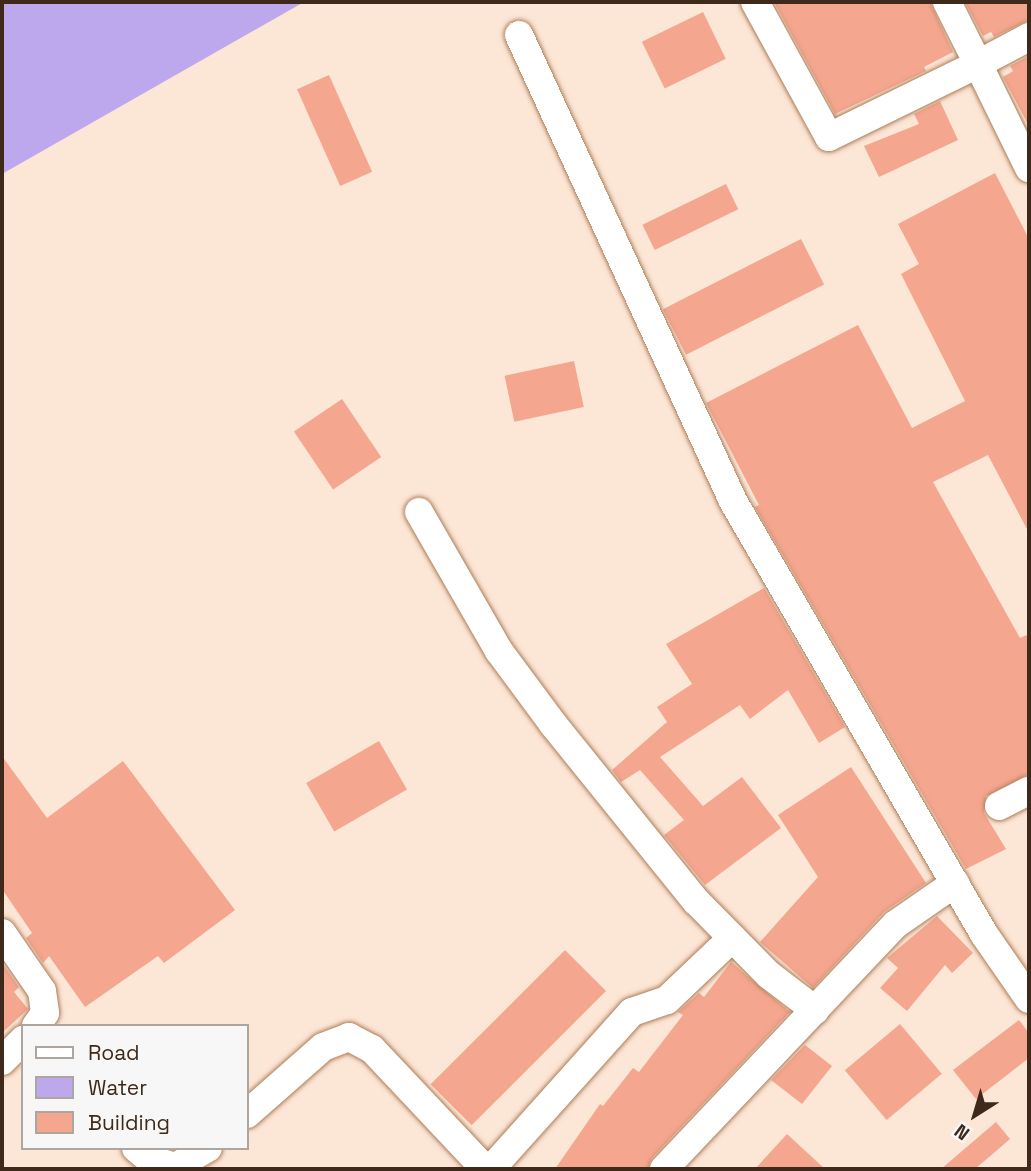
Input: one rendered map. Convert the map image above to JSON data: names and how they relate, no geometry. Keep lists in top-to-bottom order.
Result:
{
  "legend": ["Road", "Water", "Building"],
  "north": "bottom left"
}
